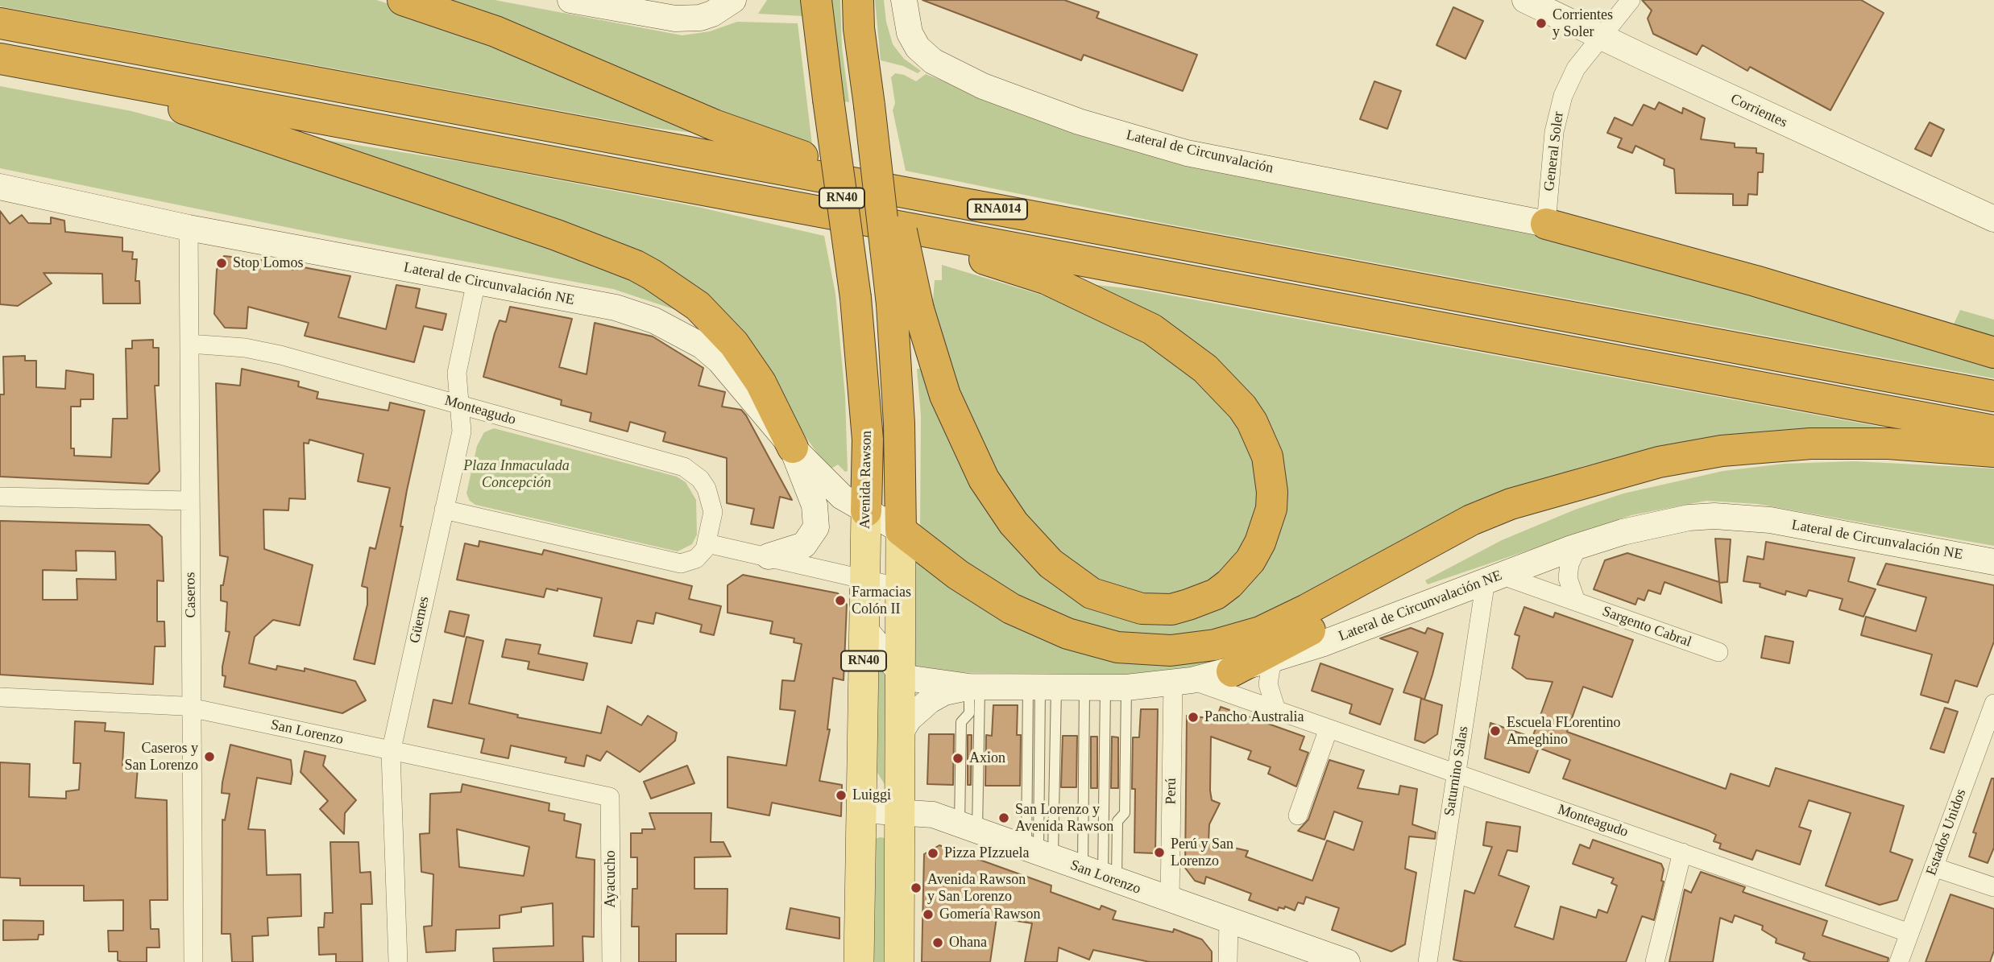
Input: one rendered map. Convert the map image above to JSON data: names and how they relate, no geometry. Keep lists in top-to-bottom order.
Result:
{
  "streets": {
    "highway": ["RN40", "RNA014", "Avenida Rawson"],
    "street": [
      "Corrientes",
      "General Soler",
      "Lateral de Circunvalación",
      "Lateral de Circunvalación NE",
      "Monteagudo",
      "Caseros",
      "Güemes",
      "Sargento Cabral",
      "San Lorenzo",
      "Saturnino Salas",
      "Perú",
      "Estados Unidos",
      "Ayacucho"
    ]
  },
  "crossings": [
    ["Corrientes", "General Soler"],
    ["General Soler", "Lateral de Circunvalación"],
    ["RN40", "Lateral de Circunvalación NE"],
    ["RN40", "San Lorenzo"],
    ["Lateral de Circunvalación NE", "Avenida Rawson"],
    ["Lateral de Circunvalación NE", "Caseros"],
    ["Lateral de Circunvalación NE", "Güemes"],
    ["Lateral de Circunvalación NE", "Sargento Cabral"],
    ["Lateral de Circunvalación NE", "Saturnino Salas"],
    ["Monteagudo", "Caseros"],
    ["Monteagudo", "Güemes"],
    ["Monteagudo", "Saturnino Salas"],
    ["Monteagudo", "Perú"],
    ["Monteagudo", "Estados Unidos"],
    ["Avenida Rawson", "San Lorenzo"],
    ["Caseros", "San Lorenzo"],
    ["Güemes", "San Lorenzo"],
    ["Sargento Cabral", "Saturnino Salas"],
    ["San Lorenzo", "Perú"],
    ["San Lorenzo", "Ayacucho"]
  ],
  "parks": ["Plaza Inmaculada Concepción"],
  "places": [
    "Corrientes y Soler",
    "Stop Lomos",
    "Farmacias Colón II",
    "Pancho Australia",
    "Escuela FLorentino Ameghino",
    "Caseros y San Lorenzo",
    "Axion",
    "Luiggi",
    "San Lorenzo y Avenida Rawson",
    "Perú y San Lorenzo",
    "Pizza PIzzuela",
    "Avenida Rawson y San Lorenzo",
    "Gomería Rawson",
    "Ohana"
  ]
}
